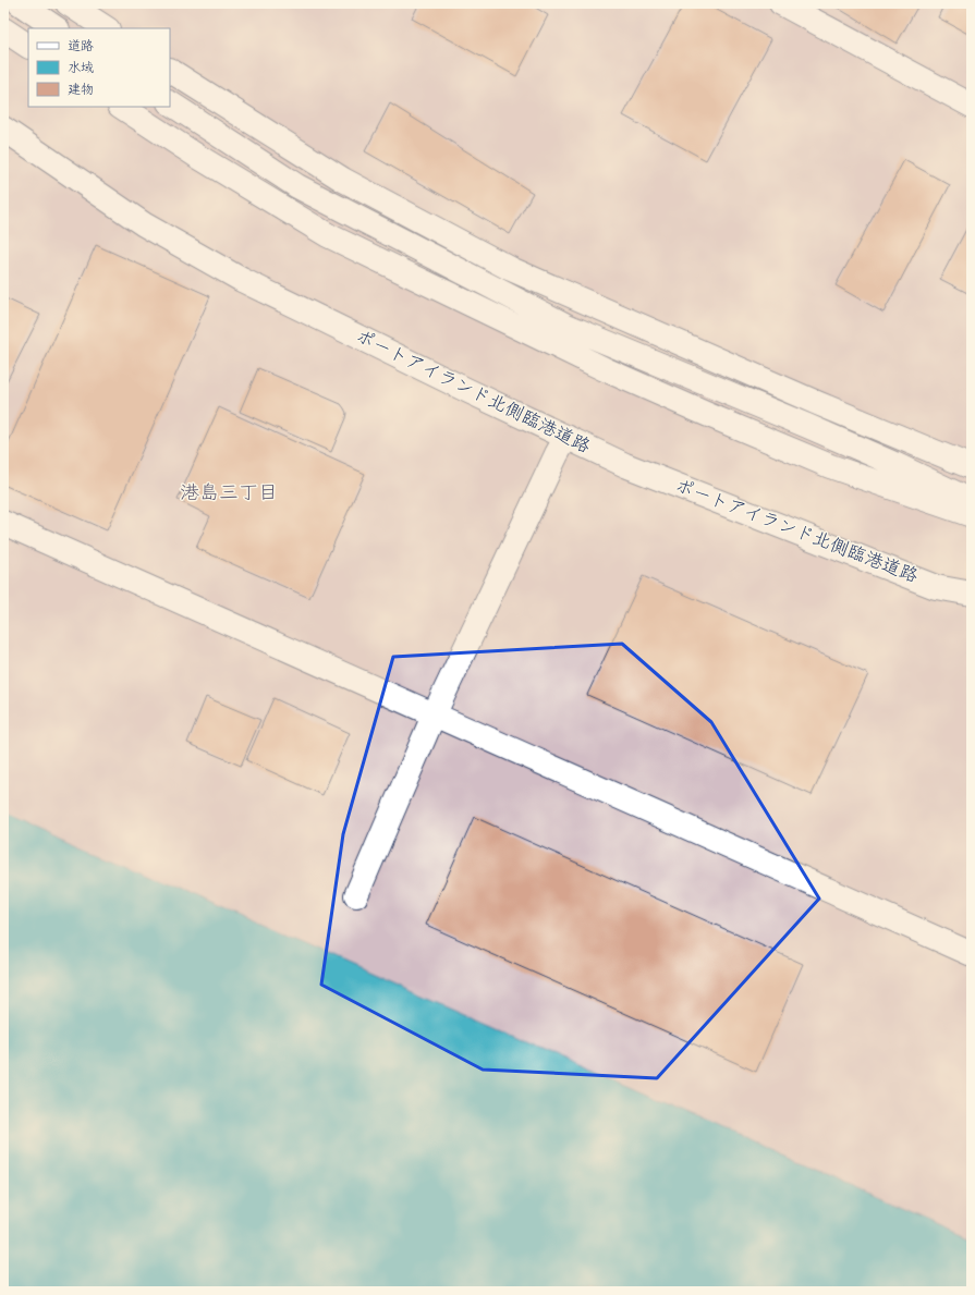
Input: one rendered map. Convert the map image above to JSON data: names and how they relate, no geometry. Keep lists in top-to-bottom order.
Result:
{
  "streets": {
    "street": ["ポートアイランド北側臨港道路"]
  },
  "districts": ["港島三丁目"],
  "legend": ["道路", "水域", "建物"]
}
